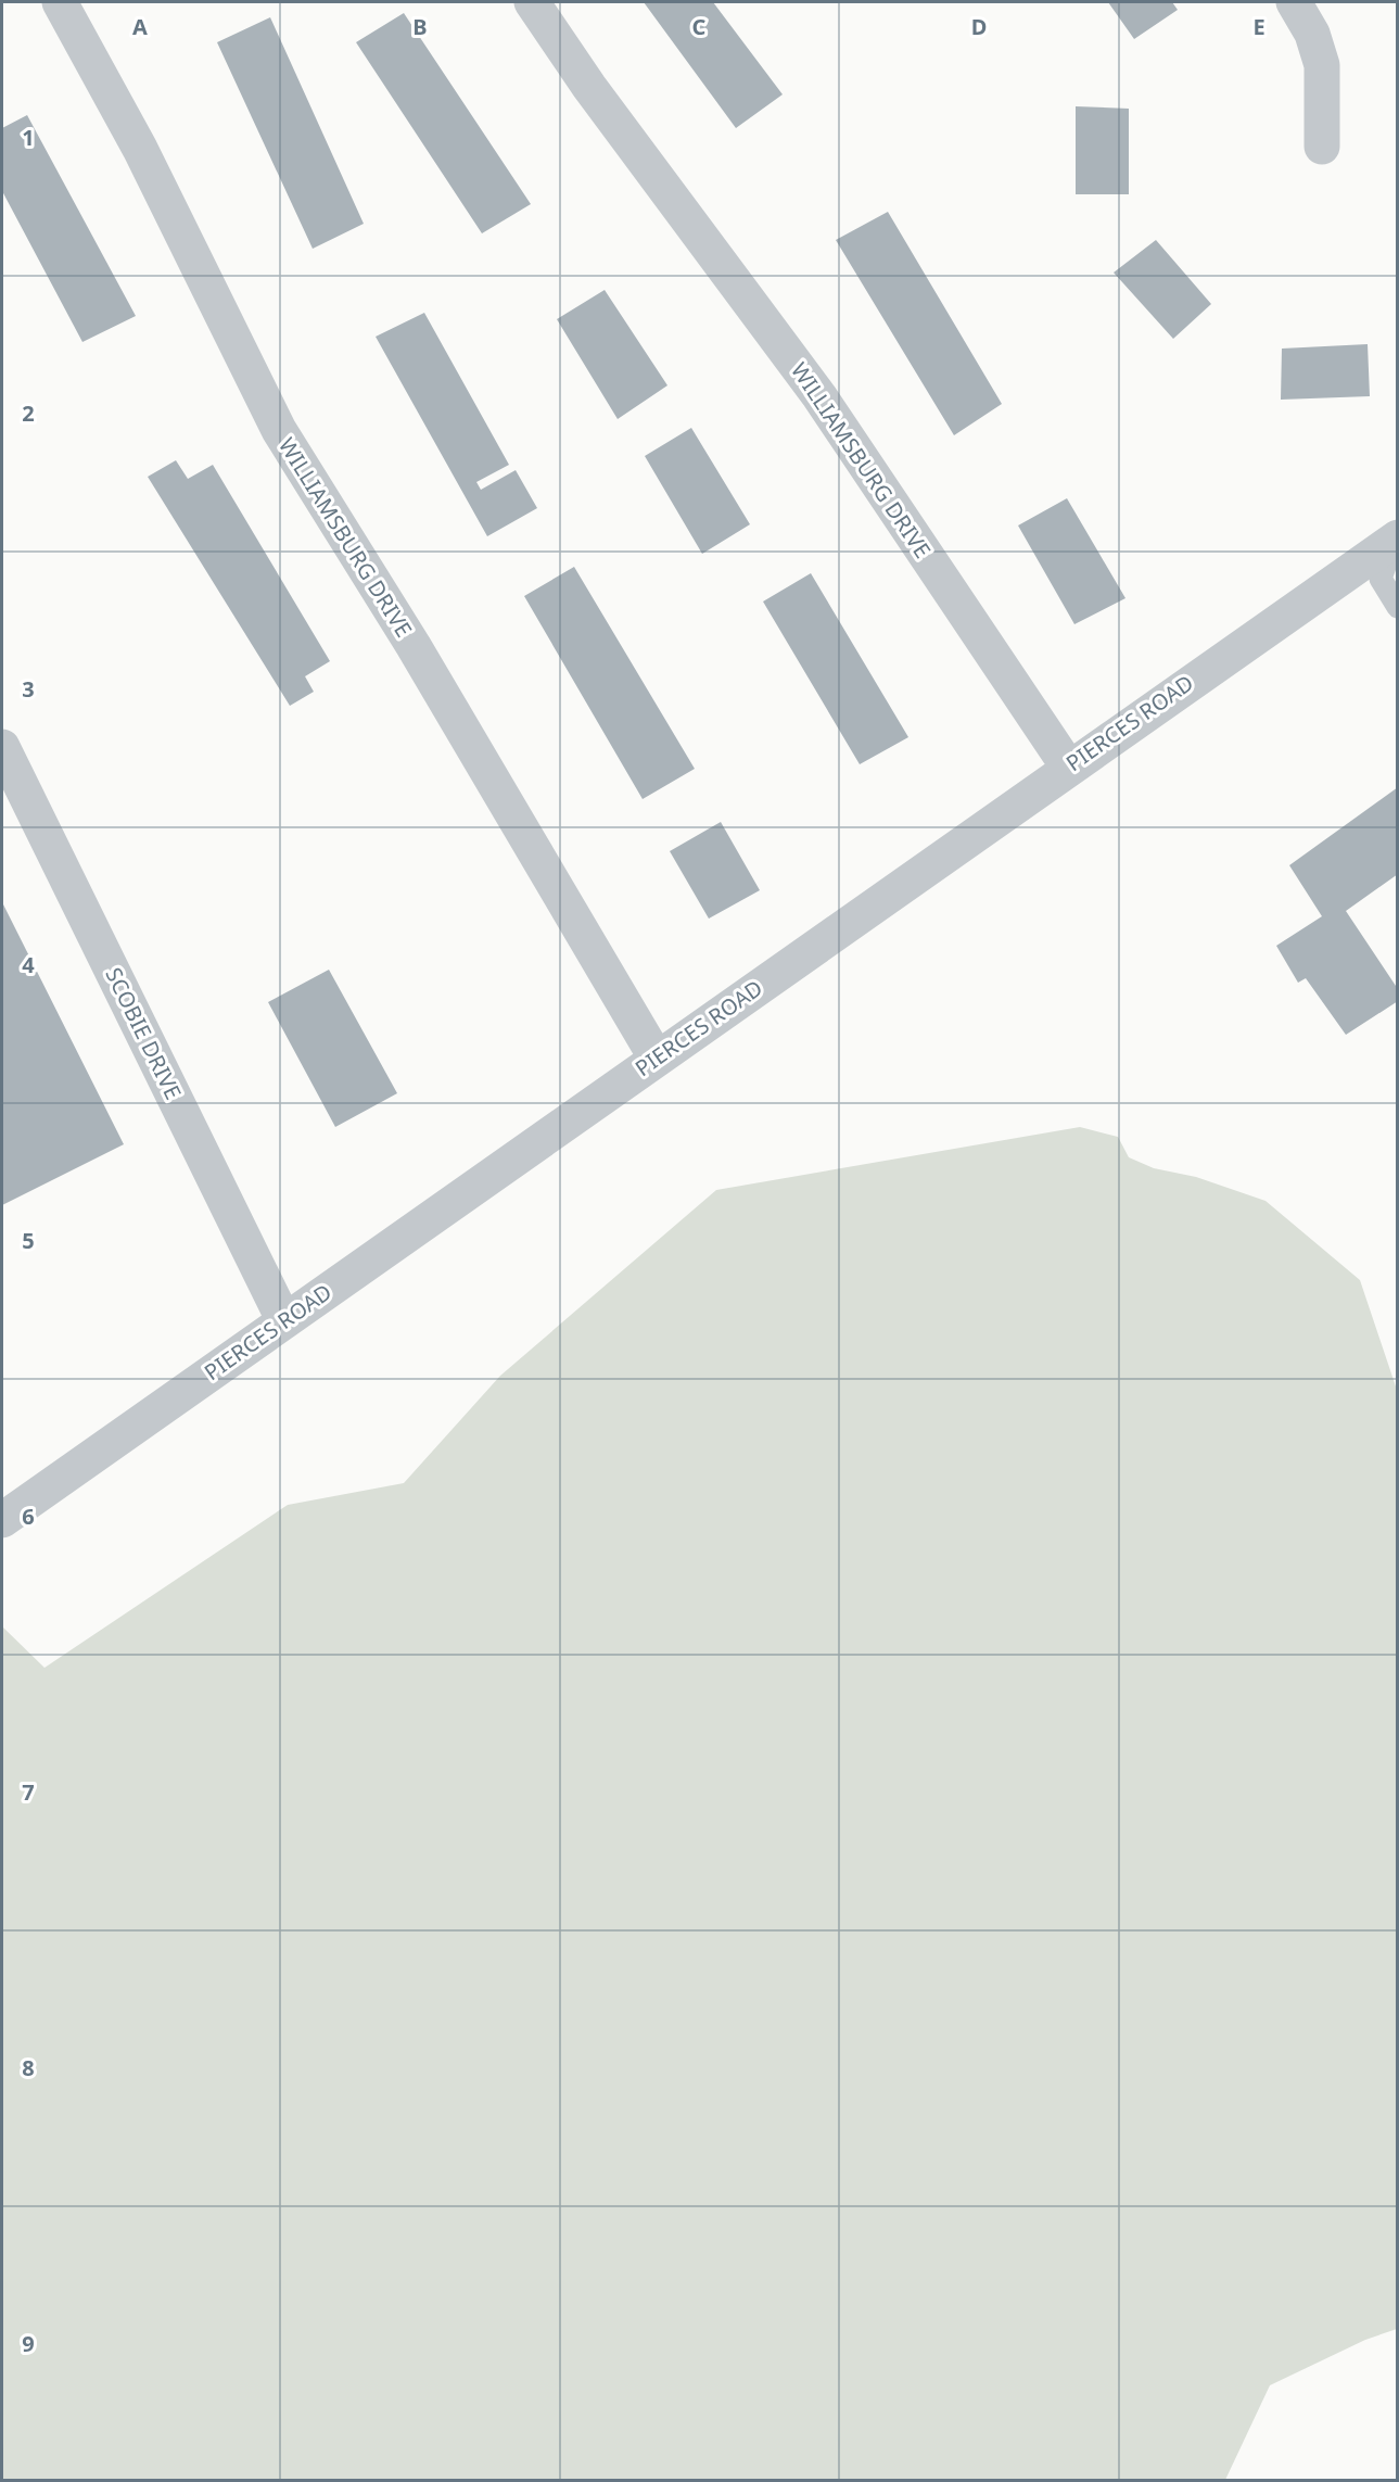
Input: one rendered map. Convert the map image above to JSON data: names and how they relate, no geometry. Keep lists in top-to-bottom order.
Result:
{
  "streets": {
    "street": ["WILLIAMSBURG DRIVE", "PIERCES ROAD", "SCOBIE DRIVE"]
  },
  "crossings": [
    ["WILLIAMSBURG DRIVE", "PIERCES ROAD"],
    ["PIERCES ROAD", "SCOBIE DRIVE"]
  ],
  "grid": {
    "columns": [
      "A",
      "B",
      "C",
      "D",
      "E"
    ],
    "rows": [
      "1",
      "2",
      "3",
      "4",
      "5",
      "6",
      "7",
      "8",
      "9"
    ]
  }
}
